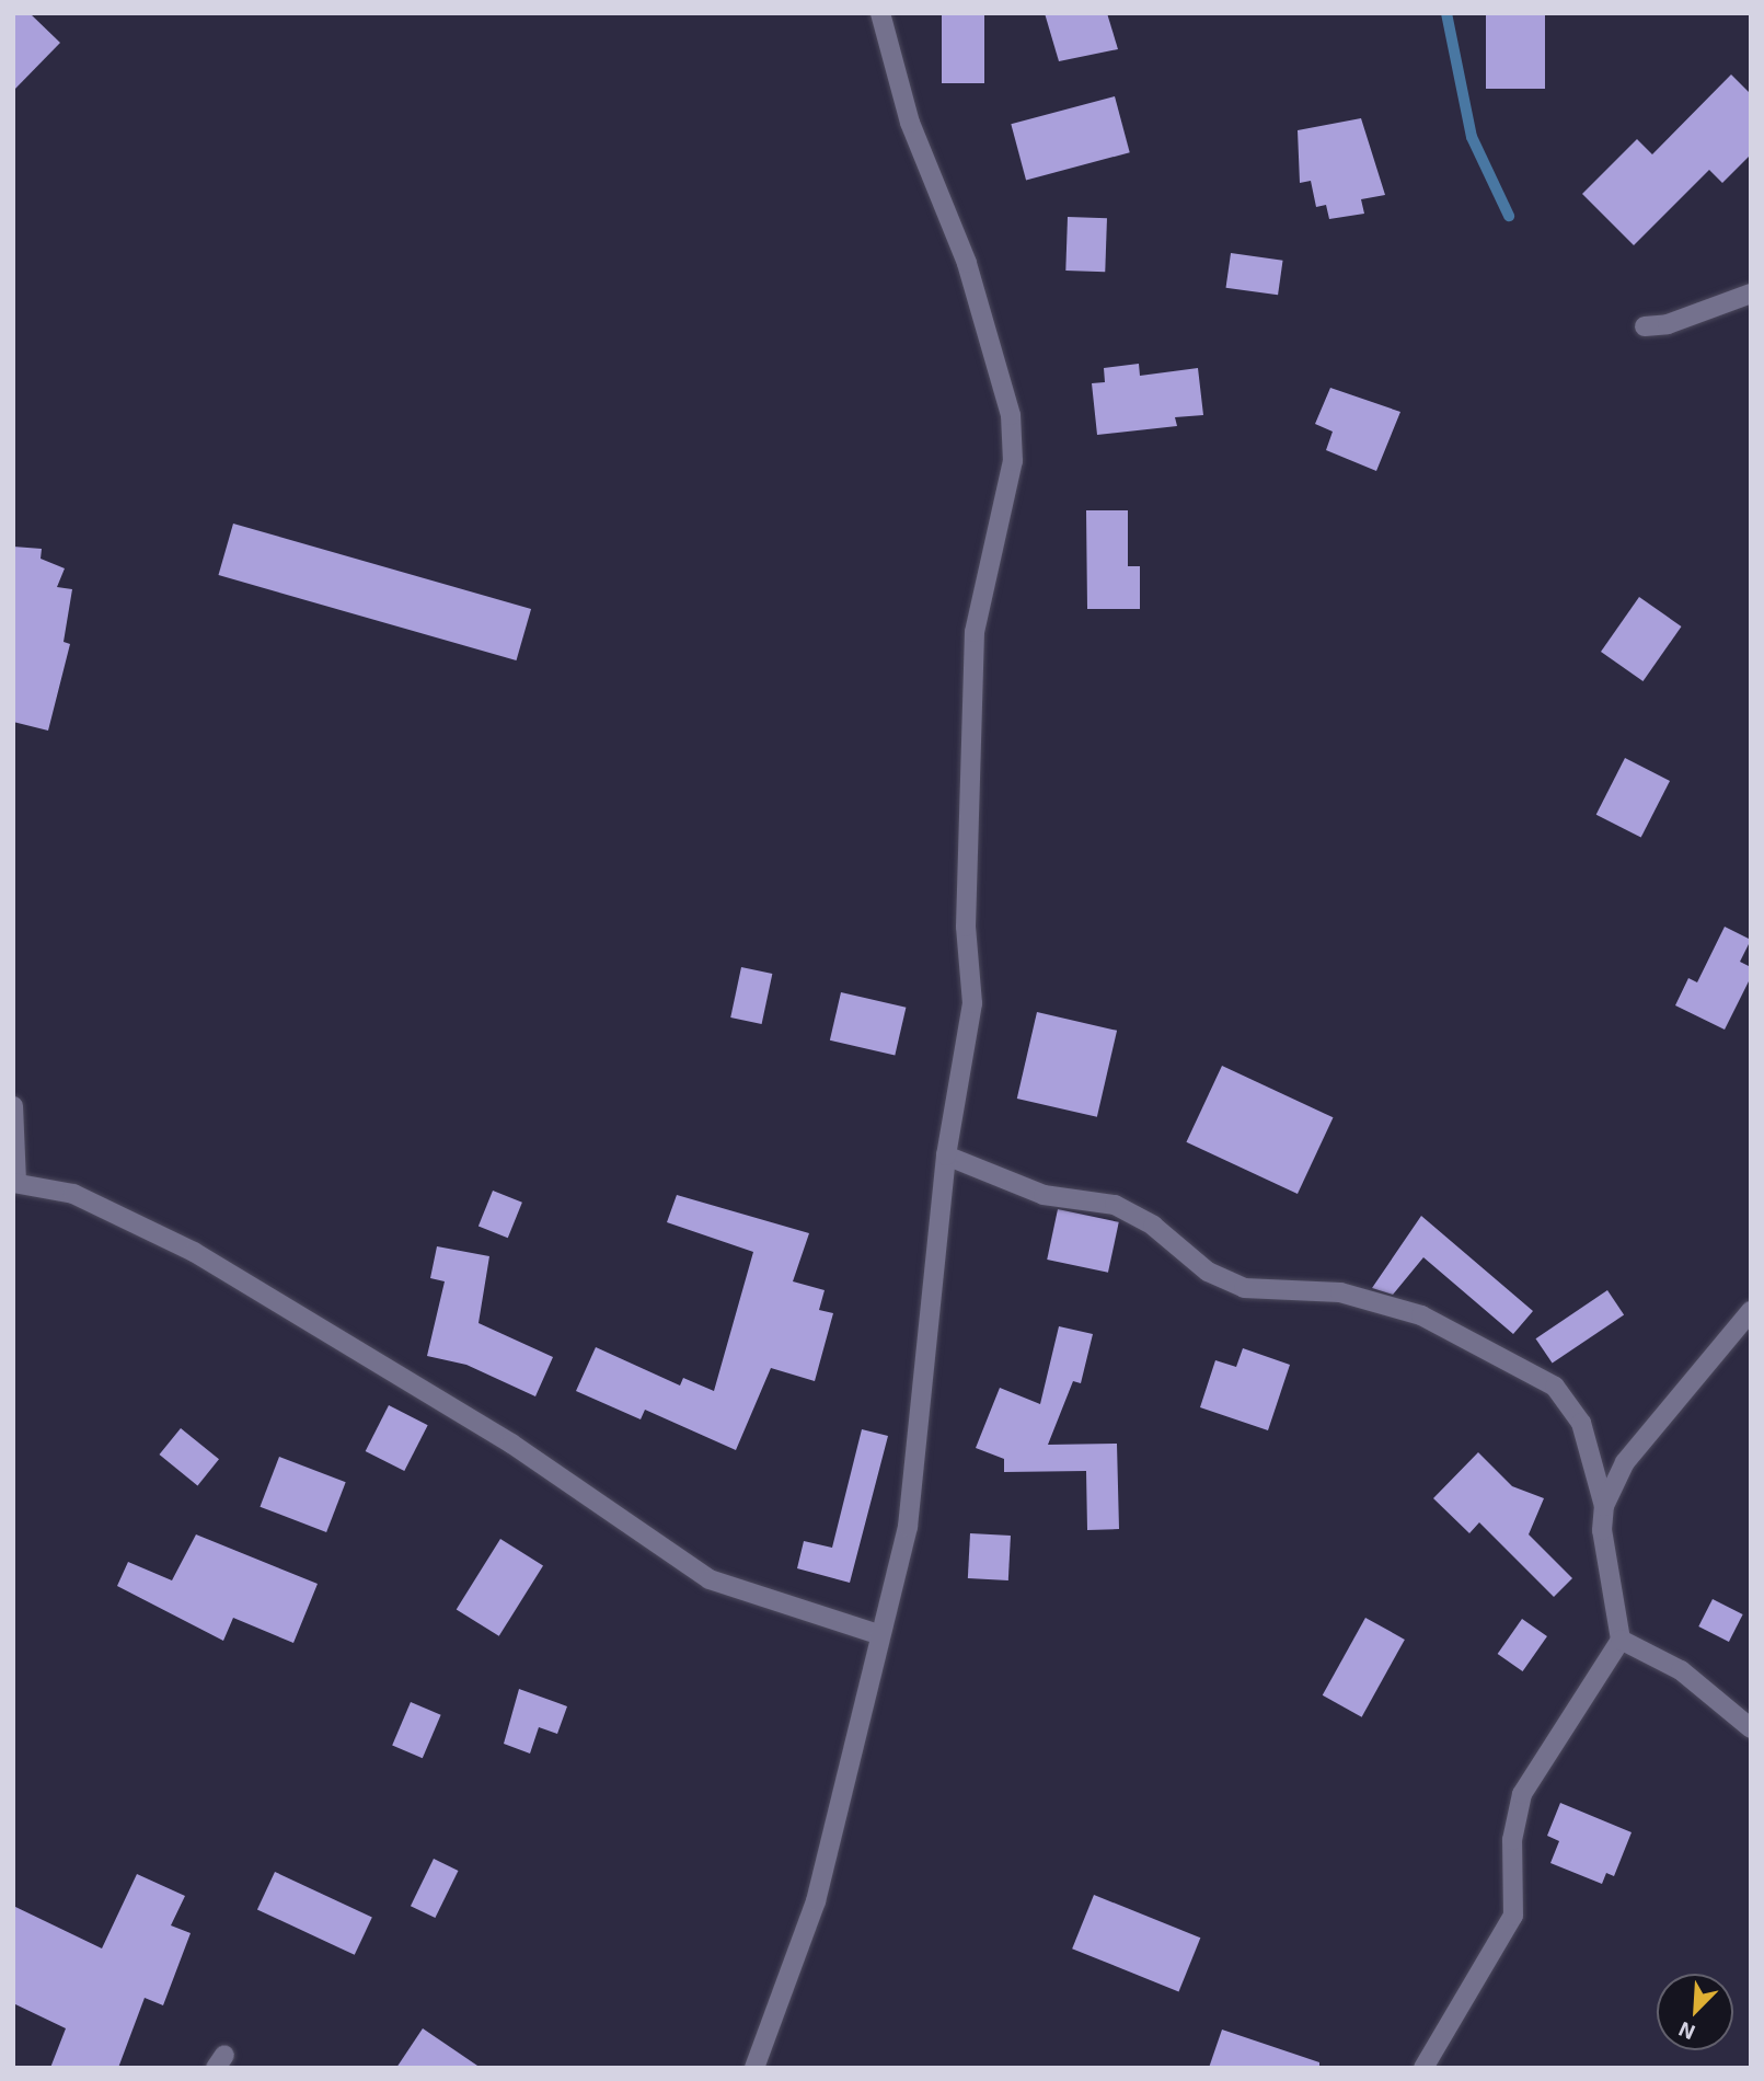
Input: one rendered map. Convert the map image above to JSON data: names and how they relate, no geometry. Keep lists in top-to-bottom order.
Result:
{
  "north": "bottom left"
}
